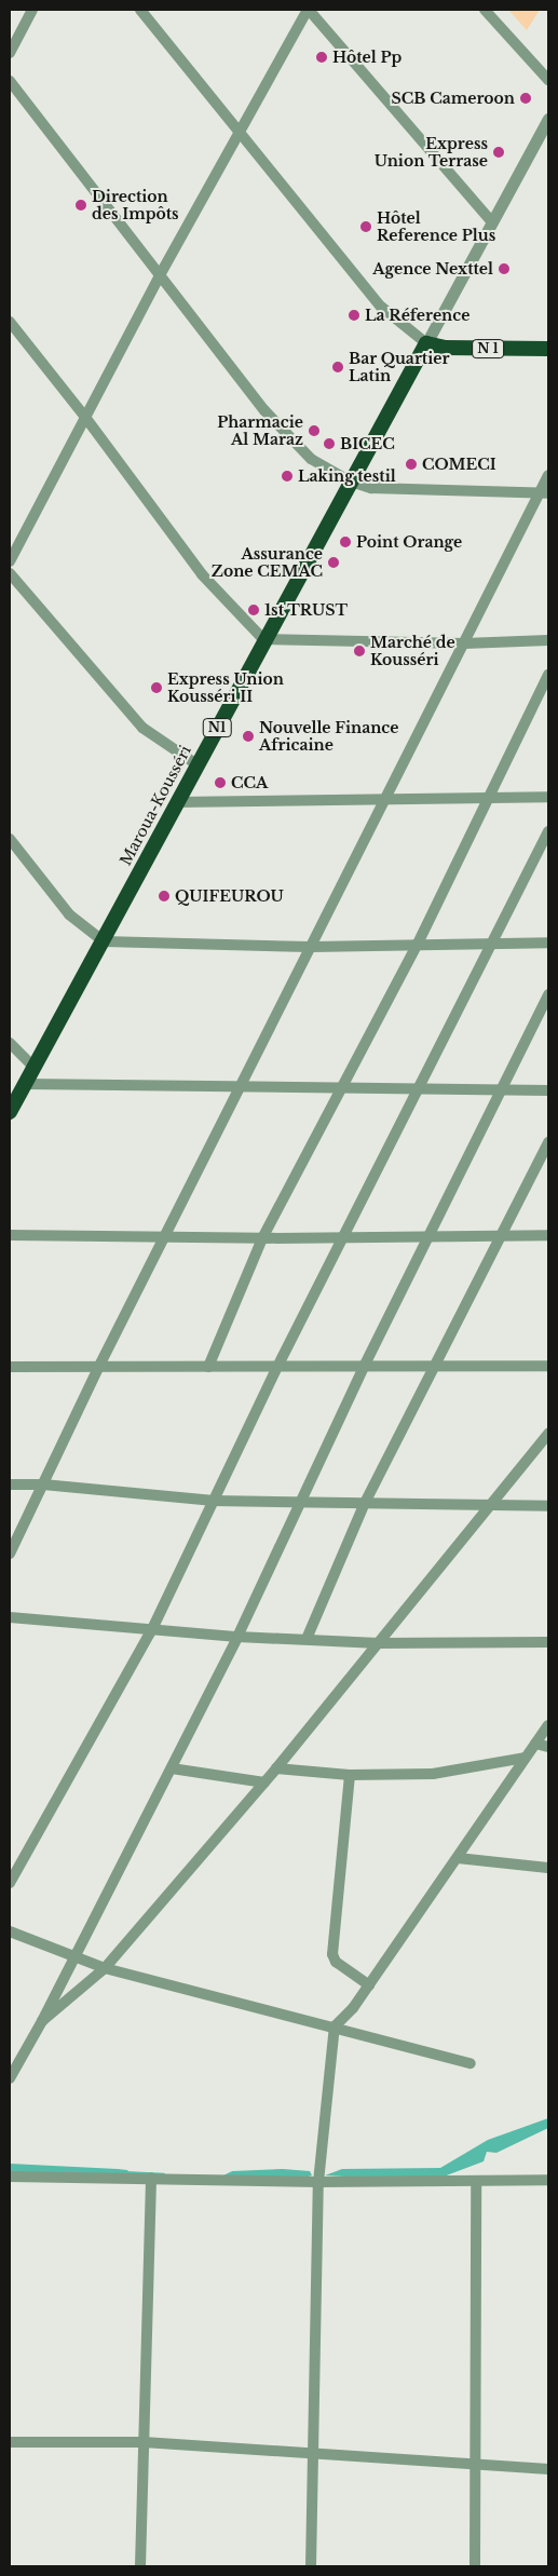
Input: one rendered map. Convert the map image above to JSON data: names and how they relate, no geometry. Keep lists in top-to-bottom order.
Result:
{
  "streets": {
    "highway": ["N 1", "N1", "Maroua-Kousséri"]
  },
  "crossings": [
    ["N 1", "Maroua-Kousséri"]
  ],
  "places": [
    "Hôtel Pp",
    "SCB Cameroon",
    "Express Union Terrase",
    "Direction des Impôts",
    "Hôtel Reference Plus",
    "Agence Nexttel",
    "La Réference",
    "Bar Quartier Latin",
    "Pharmacie Al Maraz",
    "BICEC",
    "COMECI",
    "Laking testil",
    "Point Orange",
    "Assurance Zone CEMAC",
    "1st TRUST",
    "Marché de Kousséri",
    "Express Union Kousséri II",
    "Nouvelle Finance Africaine",
    "CCA",
    "QUIFEUROU"
  ]
}
